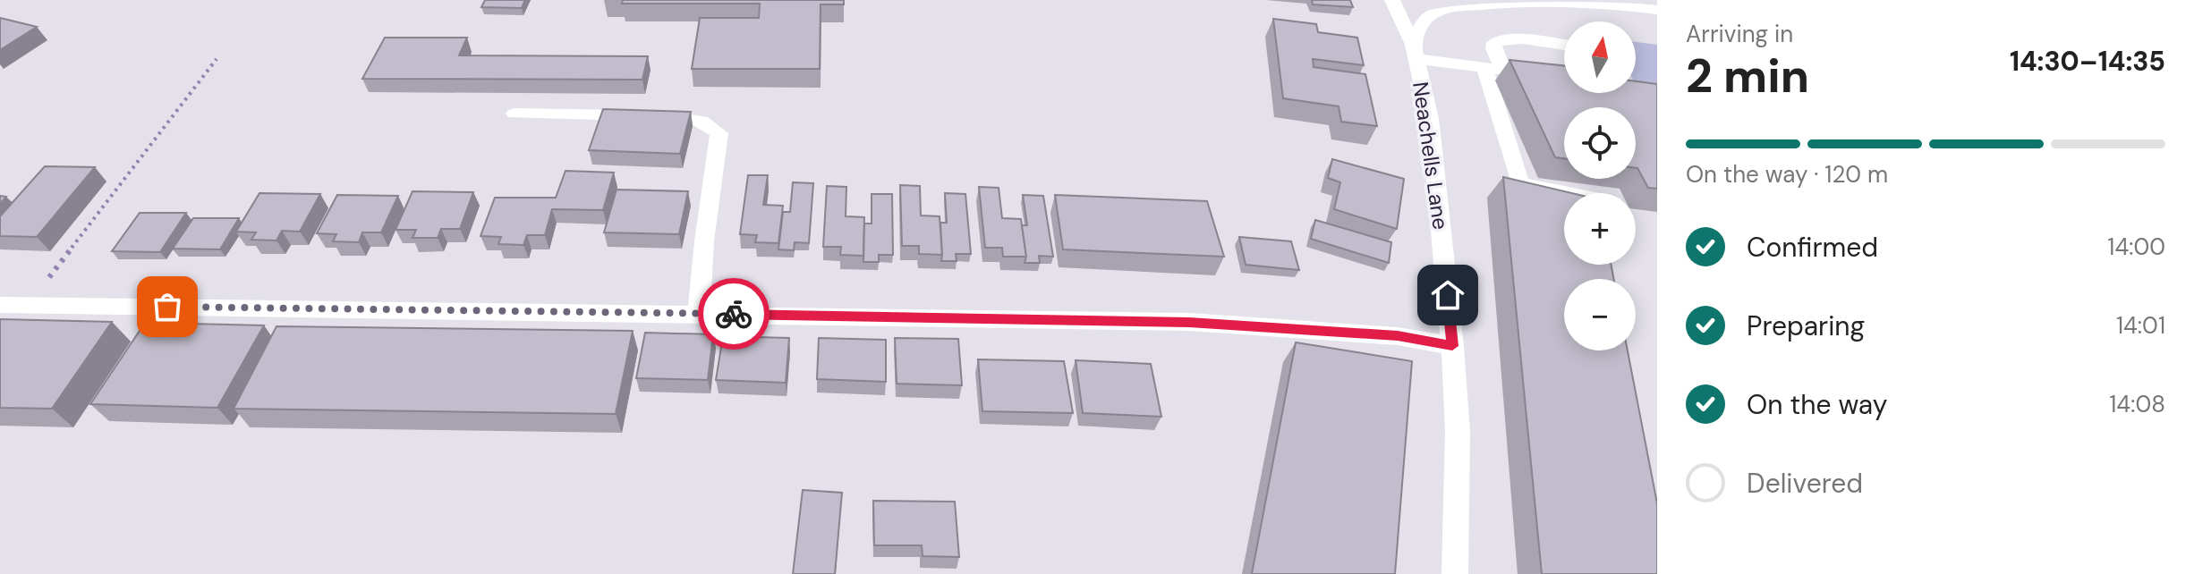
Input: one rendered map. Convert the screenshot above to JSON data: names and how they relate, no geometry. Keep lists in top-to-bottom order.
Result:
{
  "streets": {
    "street": ["Neachells Lane"]
  },
  "north": "top",
  "page": {
    "heading": ["2 min", "Arriving in", "14:30–14:35"],
    "map_buttons": ["+", "−"],
    "bar": "On the way · 120 m",
    "list": [
      ["Confirmed", "14:00"],
      ["Preparing", "14:01"],
      ["On the way", "14:08"],
      "Delivered"
    ]
  }
}
